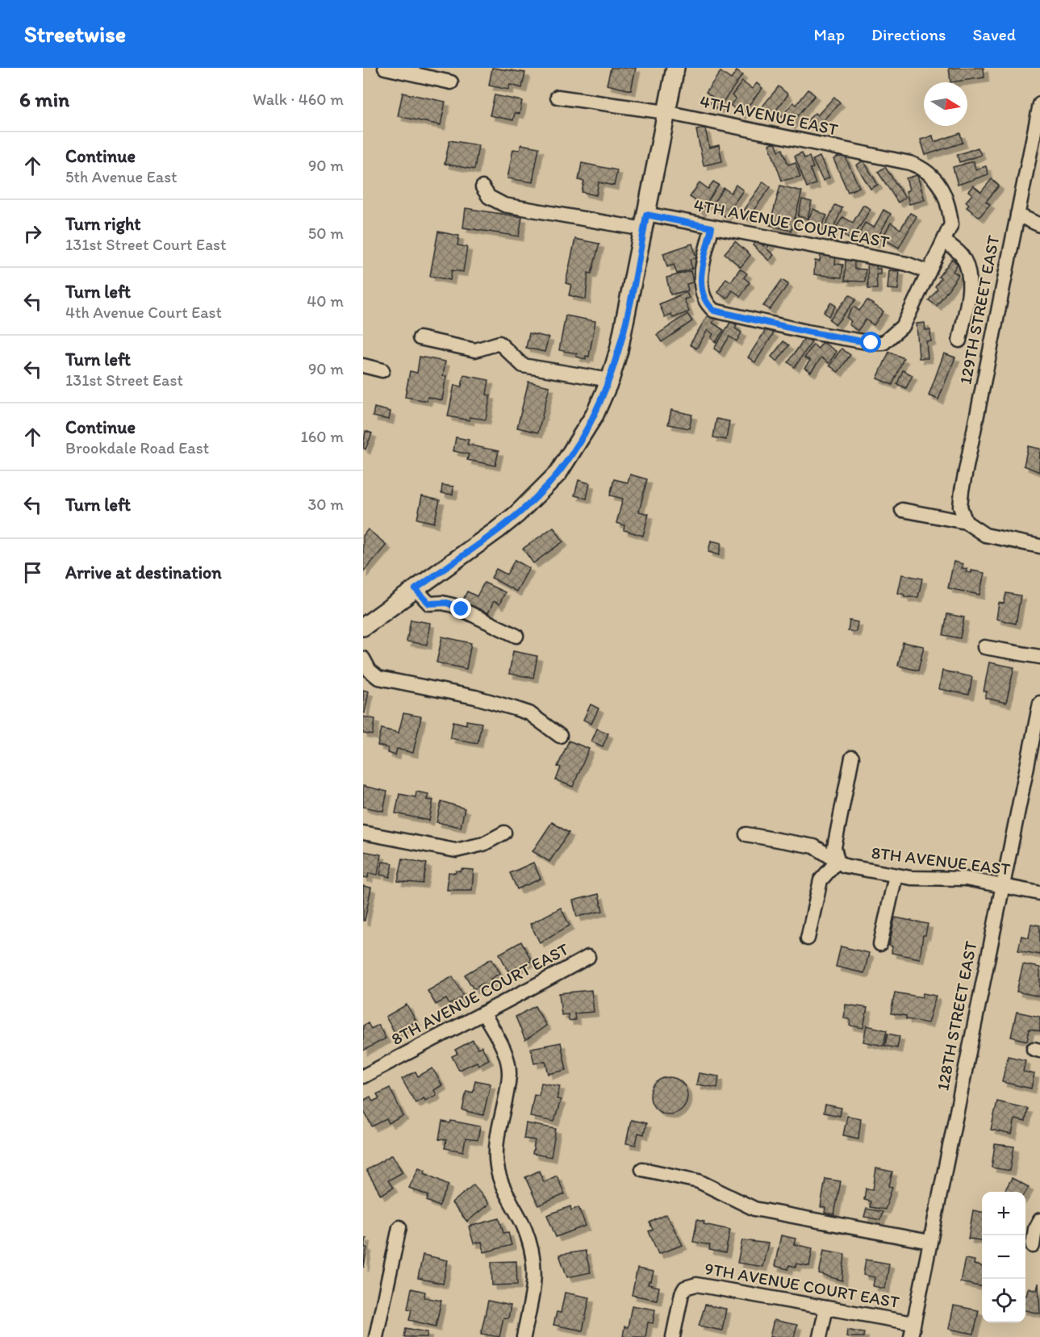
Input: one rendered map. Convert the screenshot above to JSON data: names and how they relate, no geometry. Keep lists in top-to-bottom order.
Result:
{
  "streets": {
    "street": [
      "4TH AVENUE EAST",
      "4TH AVENUE COURT EAST",
      "129TH STREET EAST",
      "8TH AVENUE EAST",
      "8TH AVENUE COURT EAST",
      "128TH STREET EAST",
      "9TH AVENUE COURT EAST"
    ]
  },
  "crossings": [
    ["8TH AVENUE EAST", "128TH STREET EAST"],
    ["128TH STREET EAST", "9TH AVENUE COURT EAST"]
  ],
  "north": "right",
  "page": {
    "header": "Streetwise",
    "nav": ["Map", "Directions", "Saved"],
    "heading": ["6 min", "Walk · 460 m"],
    "list": [
      ["Continue", "5th Avenue East", "90 m"],
      ["Turn right", "131st Street Court East", "50 m"],
      ["Turn left", "4th Avenue Court East", "40 m"],
      ["Turn left", "131st Street East", "90 m"],
      ["Continue", "Brookdale Road East", "160 m"],
      ["Turn left", "30 m"],
      "Arrive at destination"
    ],
    "map_buttons": ["+", "−"]
  }
}
